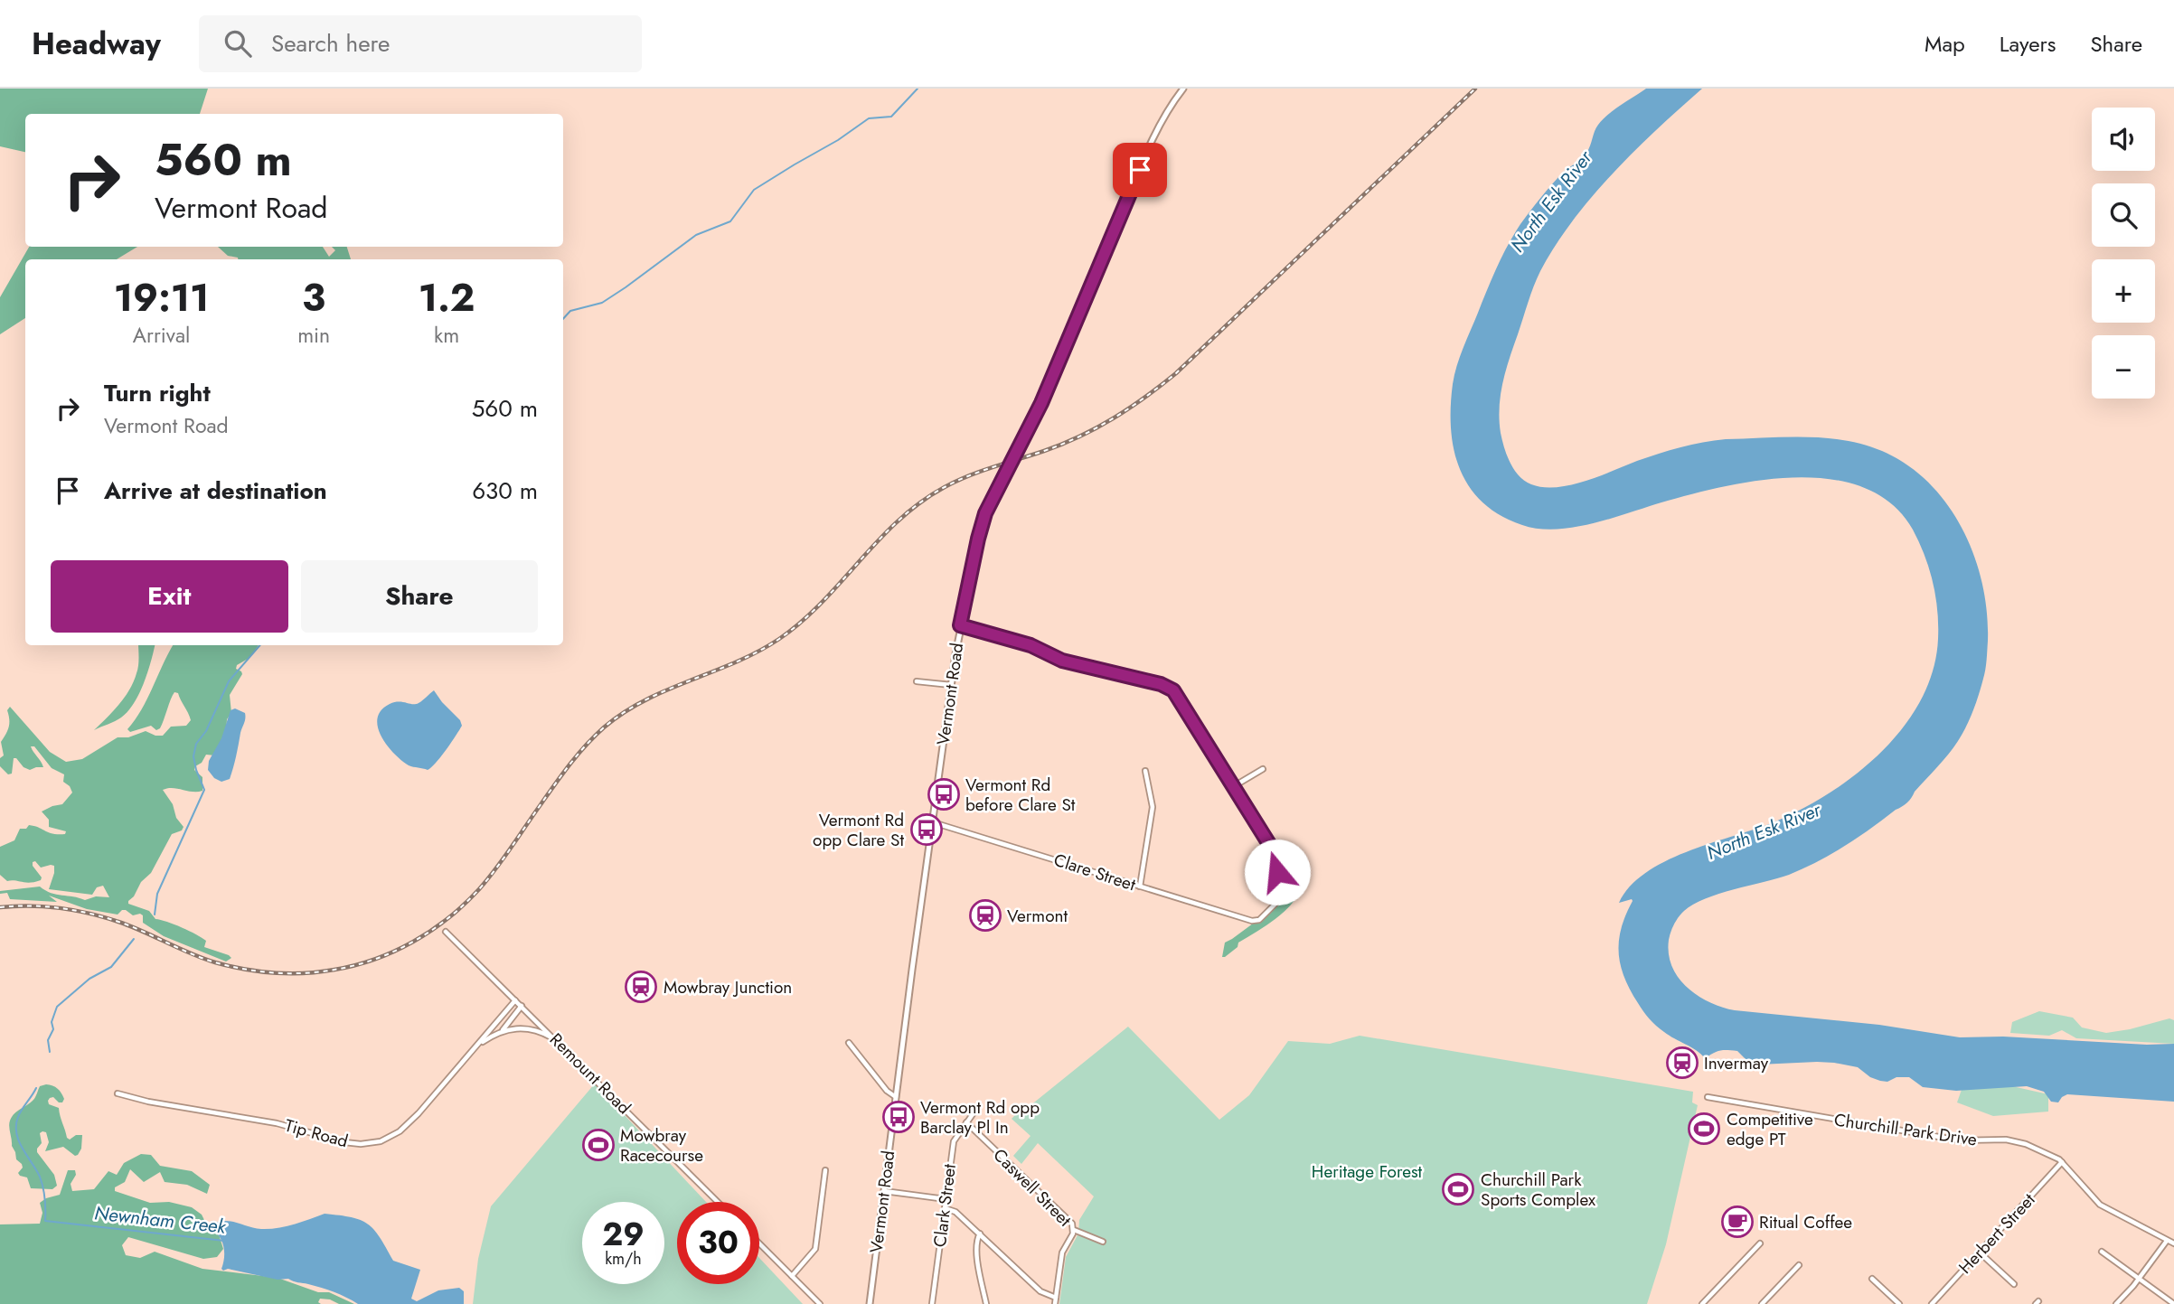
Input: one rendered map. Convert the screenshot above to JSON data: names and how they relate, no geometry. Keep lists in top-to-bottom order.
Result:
{
  "streets": {
    "street": [
      "Vermont Road",
      "Clare Street",
      "Remount Road",
      "Churchill Park Drive",
      "Tip Road",
      "Caswell Street",
      "Clark Street",
      "Herbert Street"
    ]
  },
  "crossings": [
    ["Vermont Road", "Clare Street"],
    ["Remount Road", "Tip Road"],
    ["Churchill Park Drive", "Herbert Street"],
    ["Caswell Street", "Clark Street"]
  ],
  "water": ["North Esk River", "Newnham Creek"],
  "parks": ["Heritage Forest"],
  "places": {
    "bus stop": ["Vermont Rd before Clare St", "Vermont Rd opp Clare St", "Vermont Rd opp Barclay Pl In"],
    "station": ["Vermont", "Mowbray Junction", "Invermay"],
    "sports": ["Competitive edge PT", "Mowbray Racecourse", "Churchill Park Sports Complex"],
    "cafe": ["Ritual Coffee"]
  },
  "page": {
    "header": "Headway",
    "search": "Search here",
    "nav": ["Map", "Layers", "Share"],
    "map_buttons": ["+", "−"],
    "turn": ["560 m", "Vermont Road"],
    "eta": [
      "19:11",
      "Arrival",
      "3",
      "min",
      "1.2",
      "km"
    ],
    "list": [
      {
        "name": "Turn right",
        "note": "Vermont Road",
        "value": "560 m"
      },
      {
        "name": "Arrive at destination",
        "value": "630 m"
      }
    ],
    "buttons": ["Exit", "Share"],
    "speed": "29 km/h",
    "limit": "30"
  }
}
